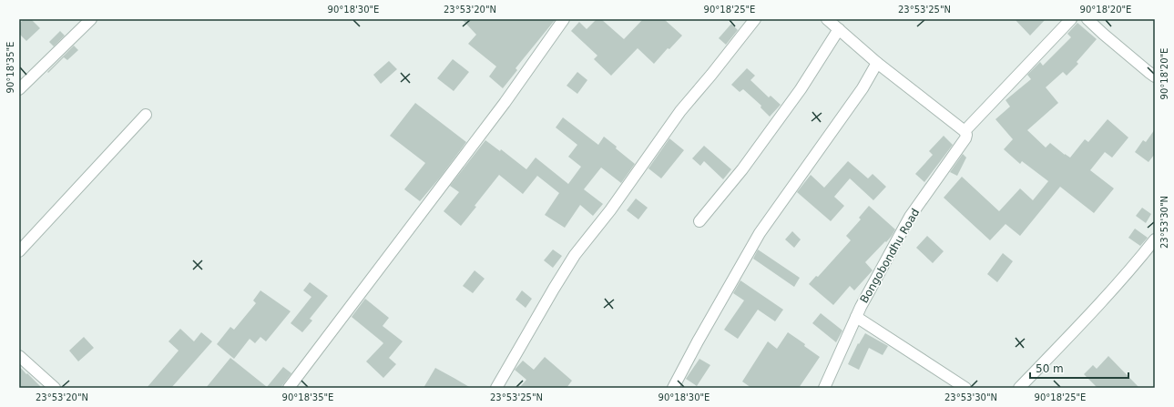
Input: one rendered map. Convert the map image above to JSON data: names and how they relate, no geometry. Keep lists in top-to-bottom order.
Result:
{
  "streets": {
    "street": ["Bongobondhu Road"]
  },
  "scale_bar": "50 m",
  "coordinates": [
    "90°18'30\"E",
    "23°53'20\"N",
    "90°18'25\"E",
    "23°53'25\"N",
    "90°18'20\"E",
    "90°18'35\"E",
    "23°53'30\"N"
  ]
}
